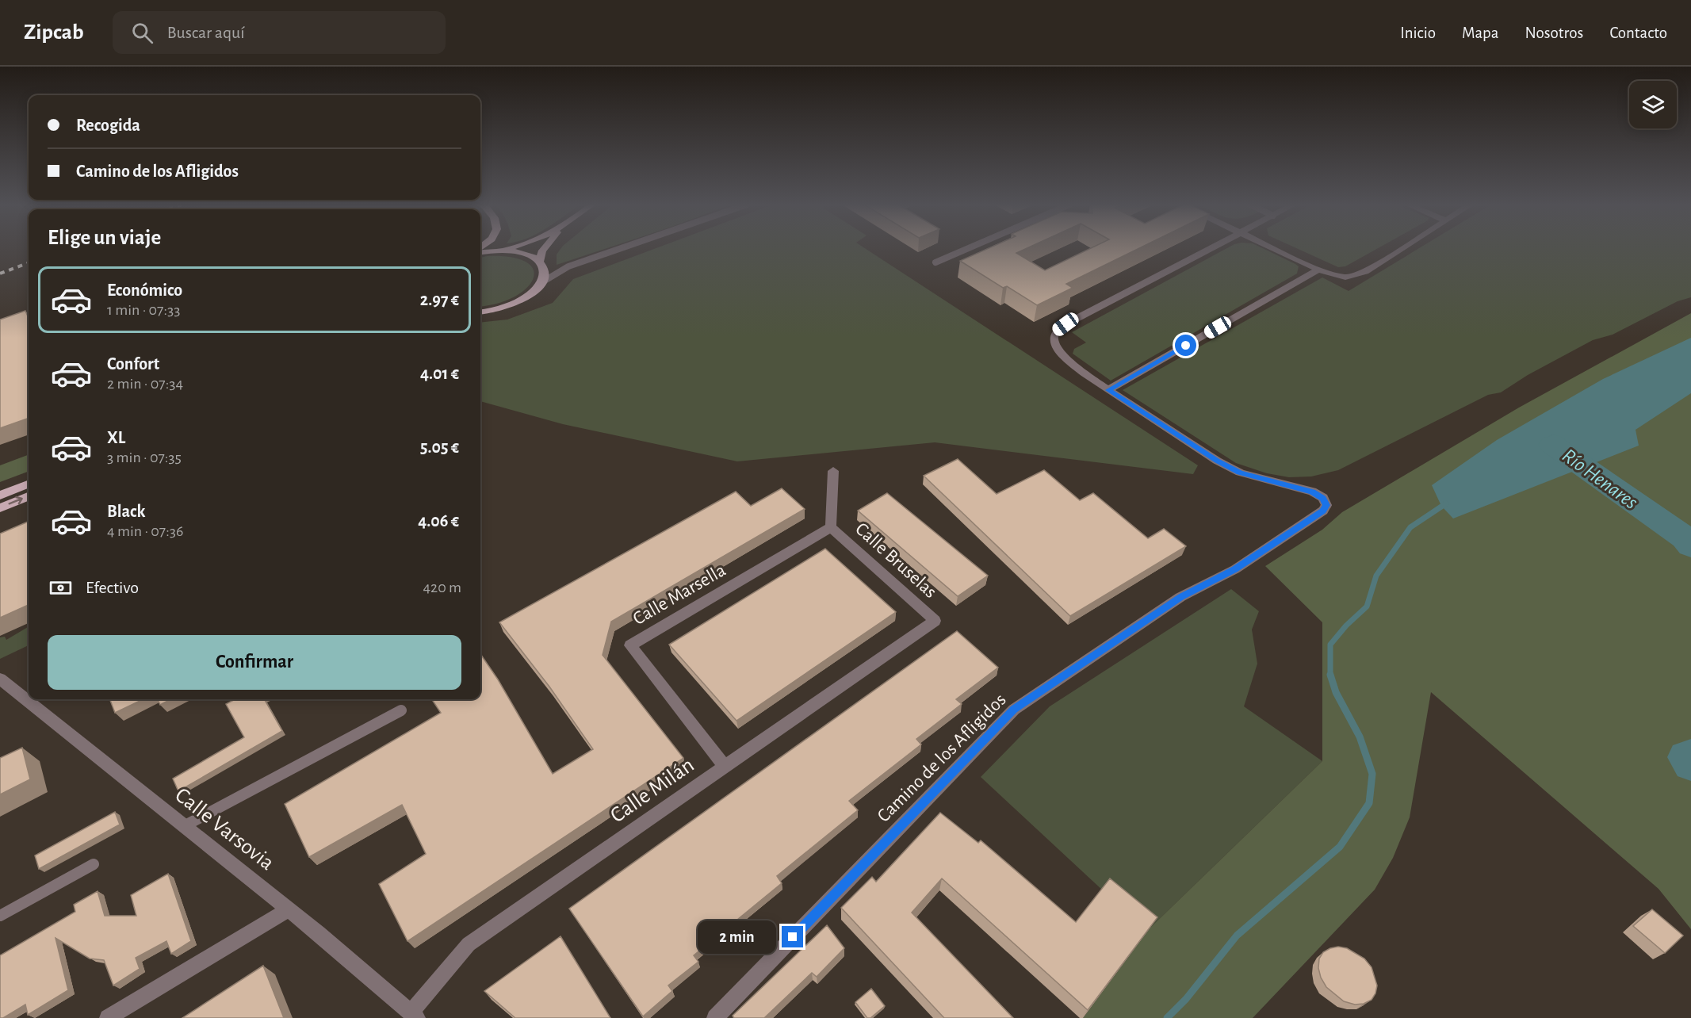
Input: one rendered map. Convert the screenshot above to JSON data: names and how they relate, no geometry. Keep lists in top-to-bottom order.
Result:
{
  "streets": {
    "street": [
      "Calle Bruselas",
      "Calle Marsella",
      "Camino de los Afligidos",
      "Calle Milán",
      "Calle Varsovia"
    ]
  },
  "crossings": [
    ["Calle Bruselas", "Calle Marsella"],
    ["Calle Bruselas", "Calle Milán"],
    ["Calle Marsella", "Calle Milán"],
    ["Calle Milán", "Calle Varsovia"]
  ],
  "water": ["Río Henares"],
  "page": {
    "header": "Zipcab",
    "search": "Buscar aquí",
    "nav": [
      "Inicio",
      "Mapa",
      "Nosotros",
      "Contacto"
    ],
    "banner": ["Recogida", "Camino de los Afligidos"],
    "heading": "Elige un viaje",
    "list": [
      {
        "name": "Económico",
        "note": "1 min · 07:33",
        "value": "2.97 €"
      },
      {
        "name": "Confort",
        "note": "2 min · 07:34",
        "value": "4.01 €"
      },
      {
        "name": "XL",
        "note": "3 min · 07:35",
        "value": "5.05 €"
      },
      {
        "name": "Black",
        "note": "4 min · 07:36",
        "value": "4.06 €"
      }
    ],
    "pay": ["Efectivo", "420 m"],
    "buttons": "Confirmar",
    "bubble": "2 min"
  }
}
